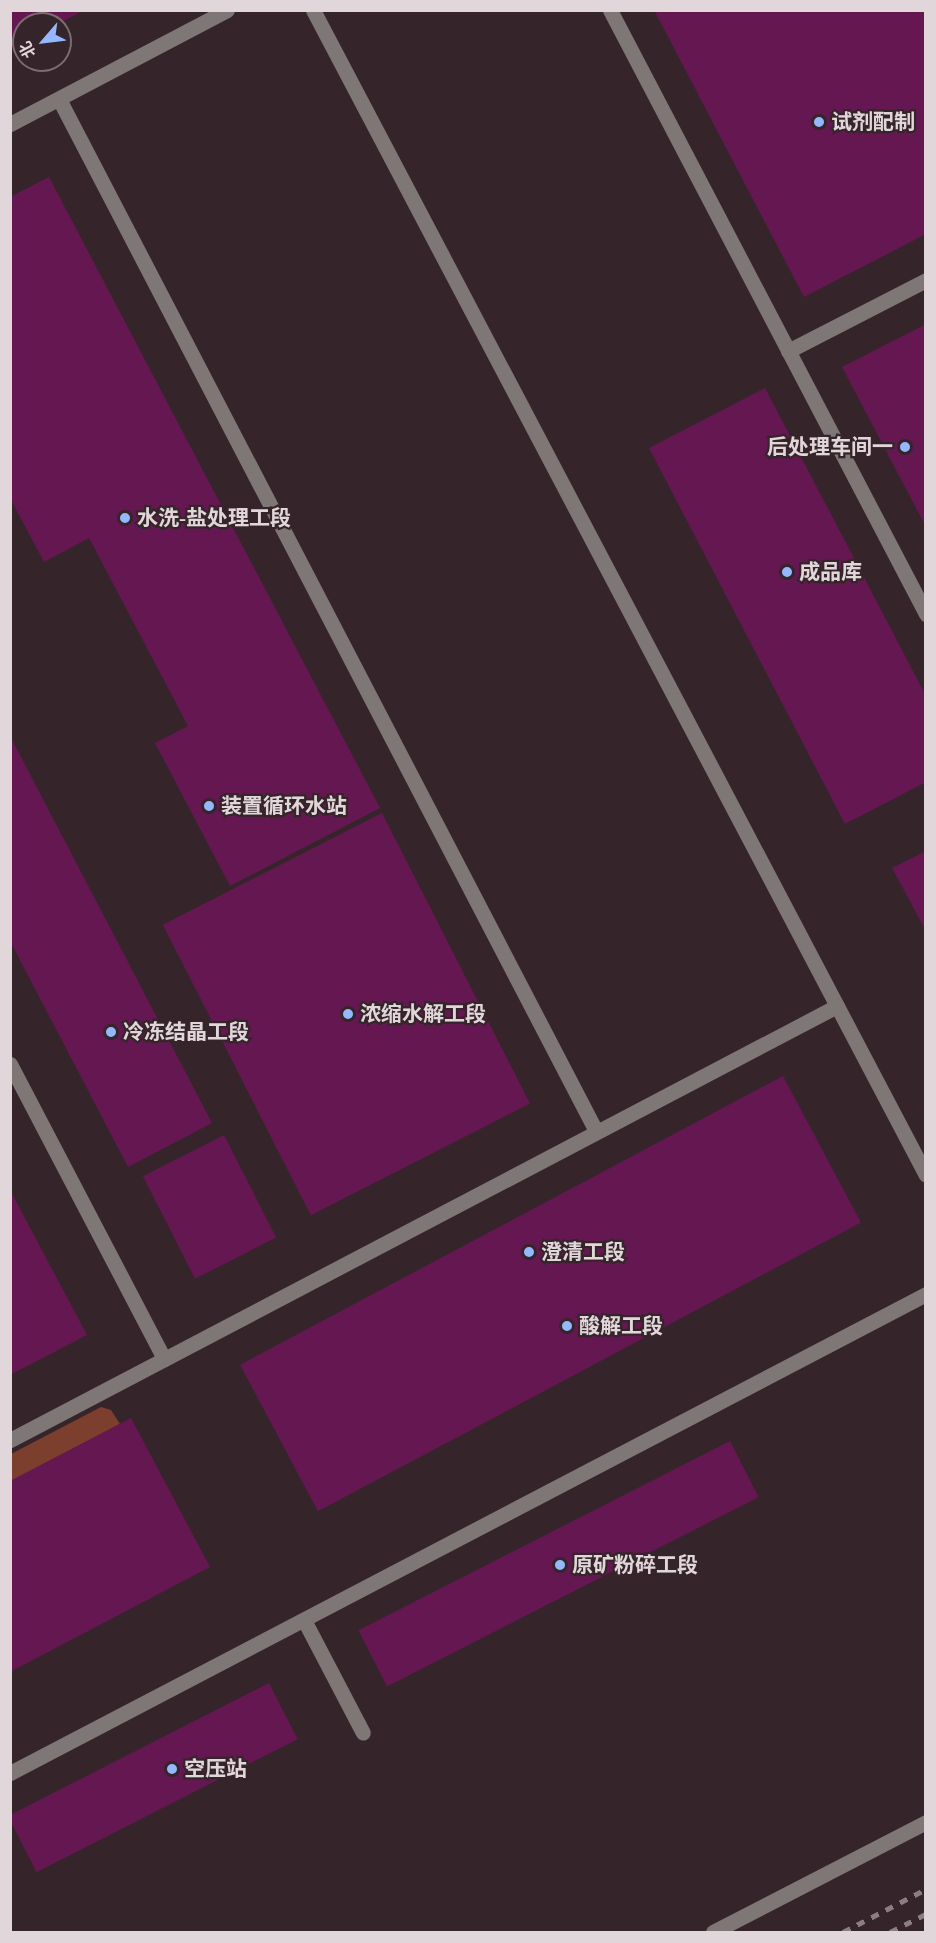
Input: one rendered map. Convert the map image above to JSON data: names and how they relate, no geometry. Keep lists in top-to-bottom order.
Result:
{
  "places": [
    "试剂配制",
    "后处理车间一",
    "水洗-盐处理工段",
    "成品库",
    "装置循环水站",
    "浓缩水解工段",
    "冷冻结晶工段",
    "澄清工段",
    "酸解工段",
    "原矿粉碎工段",
    "空压站"
  ],
  "north": "bottom left"
}
